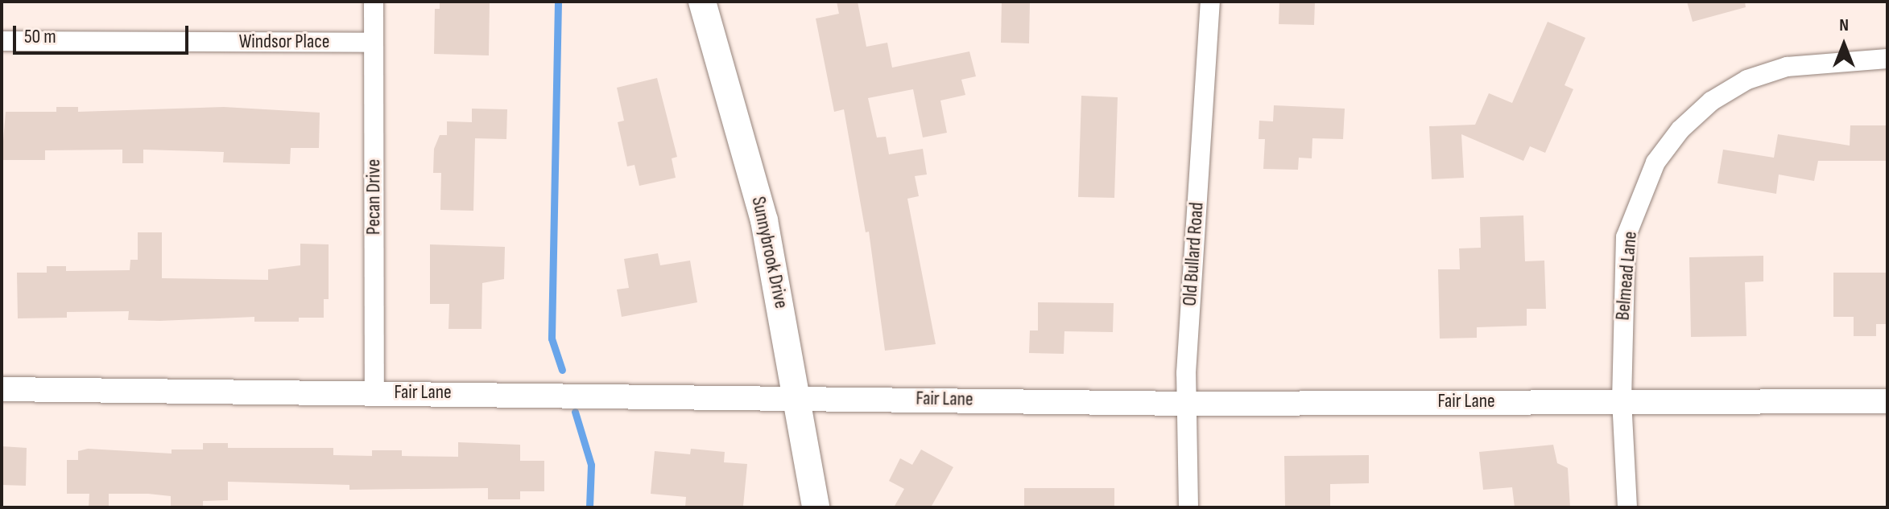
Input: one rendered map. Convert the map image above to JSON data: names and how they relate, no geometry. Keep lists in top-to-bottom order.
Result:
{
  "streets": {
    "main road": ["Sunnybrook Drive"],
    "street": [
      "Windsor Place",
      "Pecan Drive",
      "Old Bullard Road",
      "Belmead Lane",
      "Fair Lane"
    ]
  },
  "crossings": [
    ["Windsor Place", "Pecan Drive"],
    ["Pecan Drive", "Fair Lane"],
    ["Sunnybrook Drive", "Fair Lane"],
    ["Old Bullard Road", "Fair Lane"],
    ["Belmead Lane", "Fair Lane"]
  ],
  "scale_bar": "50 m",
  "north": "top"
}
